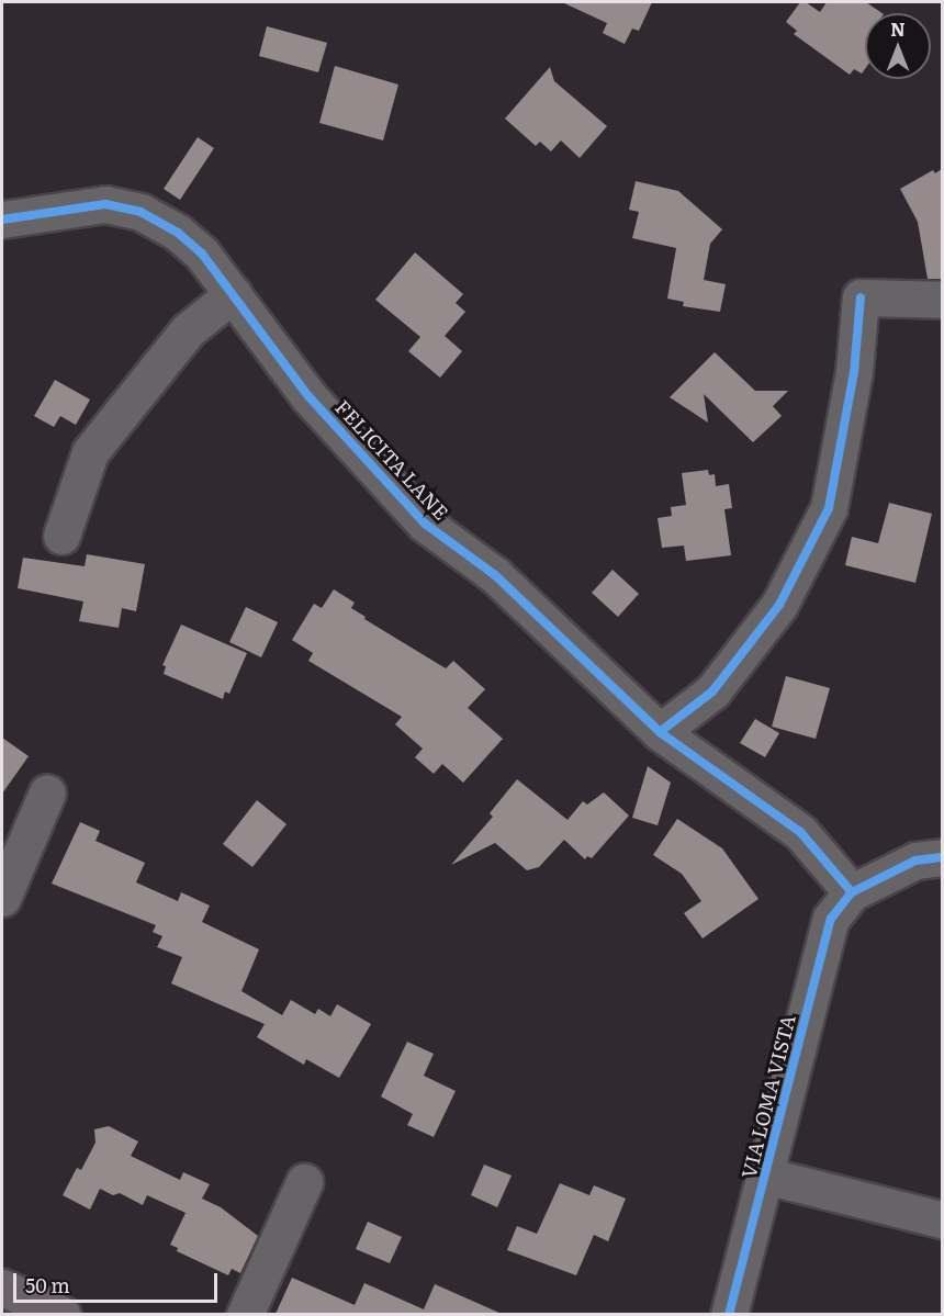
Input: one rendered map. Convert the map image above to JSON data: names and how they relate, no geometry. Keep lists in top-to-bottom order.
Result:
{
  "streets": {
    "street": ["FELICITA LANE", "VIA LOMA VISTA"]
  },
  "crossings": [
    ["FELICITA LANE", "VIA LOMA VISTA"]
  ],
  "scale_bar": "50 m",
  "north": "top"
}
